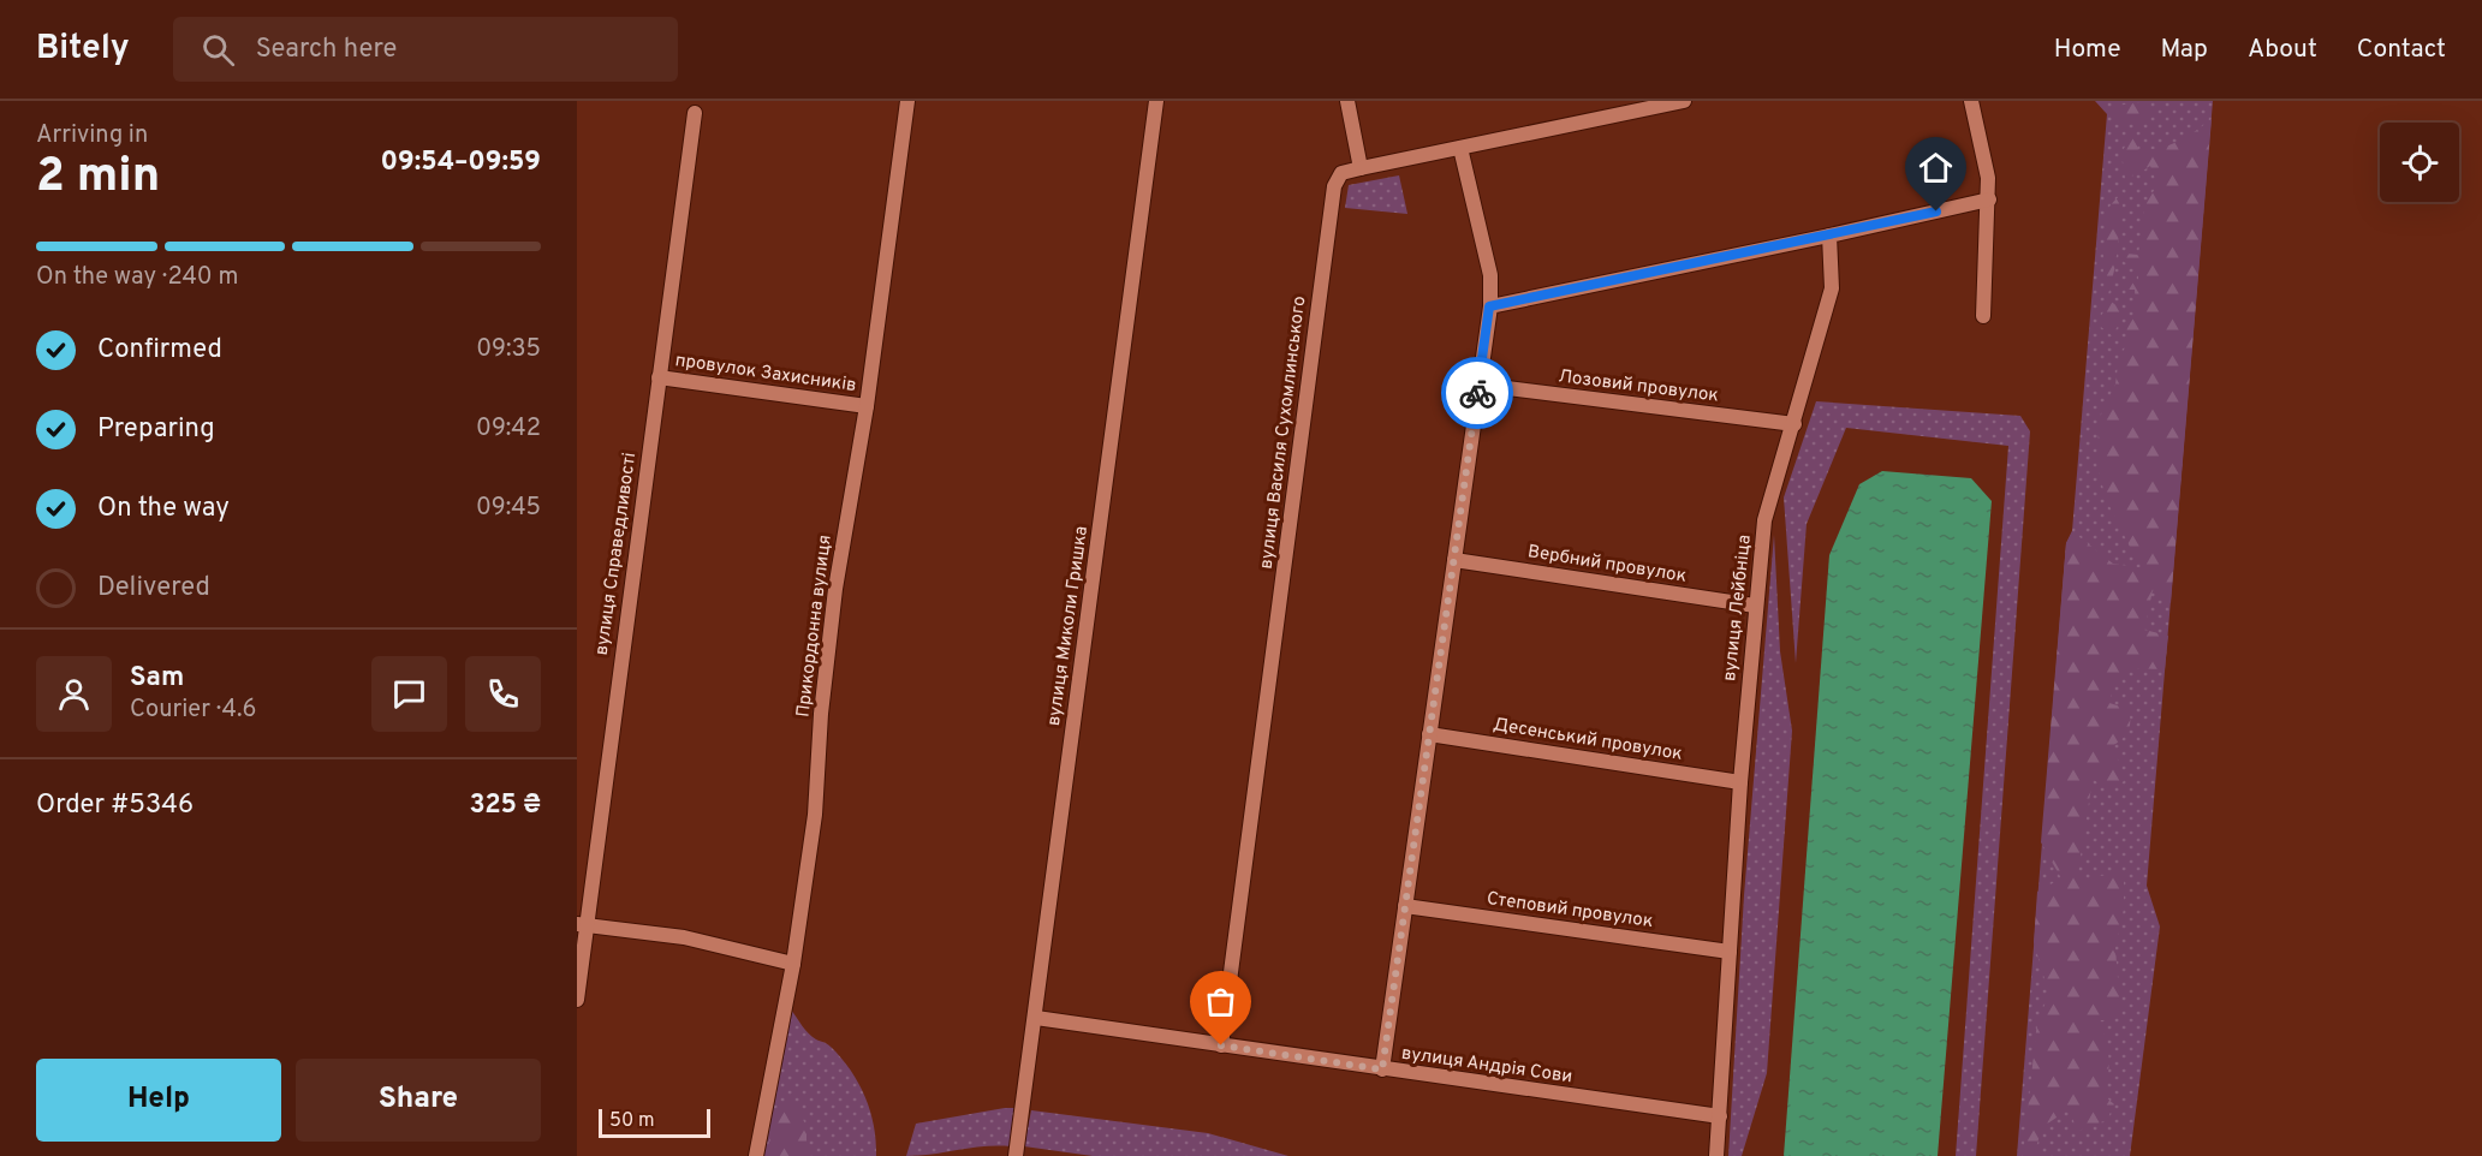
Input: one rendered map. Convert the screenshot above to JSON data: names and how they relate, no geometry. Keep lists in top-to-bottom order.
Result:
{
  "streets": {
    "street": [
      "провулок Захисників",
      "Лозовий провулок",
      "вулиця Василя Сухомлинського",
      "вулиця Справедливості",
      "Вербний провулок",
      "вулиця Лейбніца",
      "Прикордонна вулиця",
      "вулиця Миколи Гришка",
      "Десенський провулок",
      "Степовий провулок",
      "вулиця Андрія Сови"
    ]
  },
  "crossings": [
    ["провулок Захисників", "вулиця Справедливості"],
    ["провулок Захисників", "Прикордонна вулиця"],
    ["Лозовий провулок", "вулиця Лейбніца"],
    ["вулиця Василя Сухомлинського", "вулиця Андрія Сови"],
    ["Вербний провулок", "вулиця Лейбніца"],
    ["вулиця Лейбніца", "Десенський провулок"],
    ["вулиця Лейбніца", "Степовий провулок"],
    ["вулиця Лейбніца", "вулиця Андрія Сови"],
    ["вулиця Миколи Гришка", "вулиця Андрія Сови"]
  ],
  "scale_bar": "50 m",
  "page": {
    "header": "Bitely",
    "search": "Search here",
    "nav": [
      "Home",
      "Map",
      "About",
      "Contact"
    ],
    "heading": ["2 min", "Arriving in", "09:54–09:59"],
    "panel": [
      "Sam",
      "Courier · 4.6",
      "Order #5346",
      "325 ₴"
    ],
    "bar": "On the way · 240 m",
    "list": [
      ["Confirmed", "09:35"],
      ["Preparing", "09:42"],
      ["On the way", "09:45"],
      "Delivered"
    ],
    "buttons": ["Help", "Share"],
    "scale": "50 m"
  }
}
